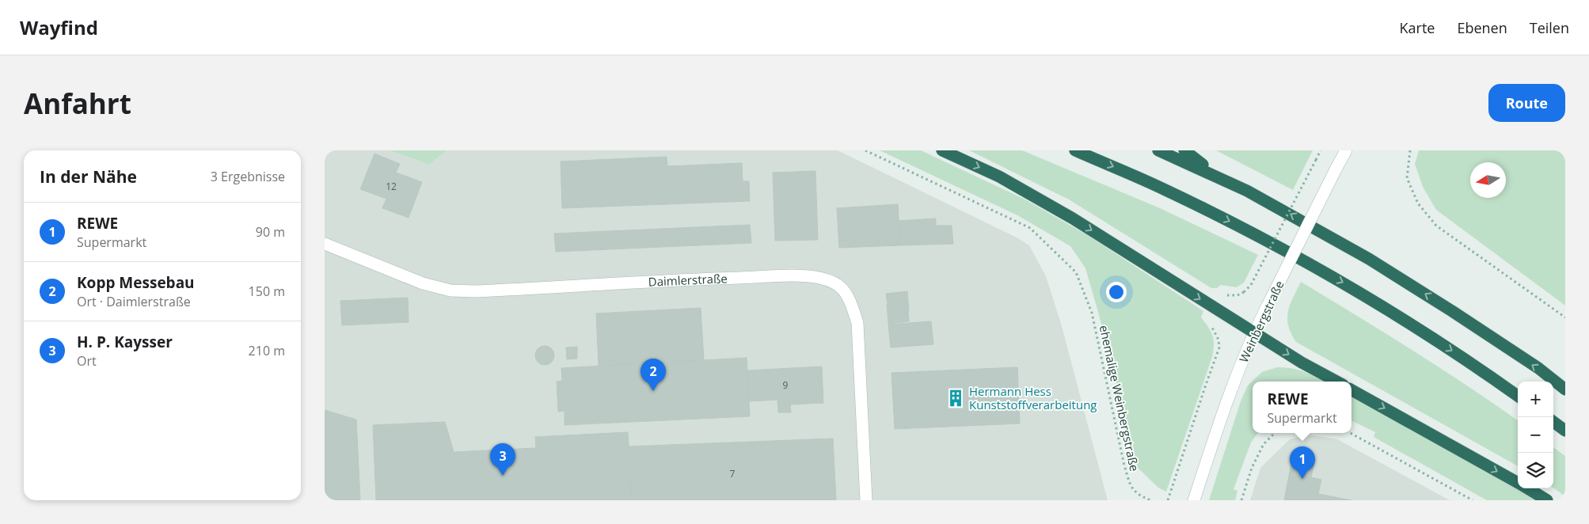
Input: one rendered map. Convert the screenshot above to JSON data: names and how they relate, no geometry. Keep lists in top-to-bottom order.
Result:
{
  "streets": {
    "street": ["Daimlerstraße", "Weinbergstraße"],
    "path": ["ehemalige Weinbergstraße"]
  },
  "places": {
    "building": ["Hermann Hess Kunststoffverarbeitung"]
  },
  "house_numbers": ["12", "9", "7"],
  "north": "left",
  "page": {
    "header": "Wayfind",
    "nav": ["Karte", "Ebenen", "Teilen"],
    "buttons": "Route",
    "title": "Anfahrt",
    "heading": ["In der Nähe", "3 Ergebnisse"],
    "list": [
      {
        "mark": "1",
        "name": "REWE",
        "note": "Supermarkt",
        "value": "90 m"
      },
      {
        "mark": "2",
        "name": "Kopp Messebau",
        "note": "Ort · Daimlerstraße",
        "value": "150 m"
      },
      {
        "mark": "3",
        "name": "H. P. Kaysser",
        "note": "Ort",
        "value": "210 m"
      }
    ],
    "pins": ["2", "3", "1"],
    "map_buttons": ["+", "−"],
    "popup": ["REWE", "Supermarkt"]
  }
}
